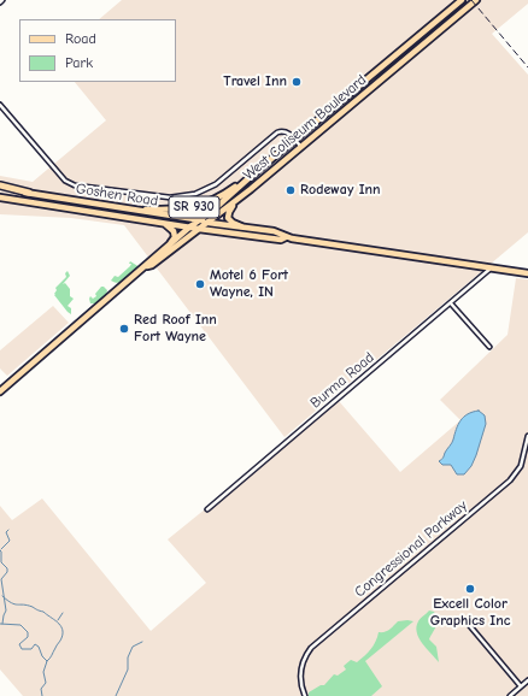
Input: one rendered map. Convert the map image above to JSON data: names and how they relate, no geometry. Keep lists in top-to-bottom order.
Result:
{
  "streets": {
    "main road": ["West Coliseum Boulevard", "Goshen Road", "SR 930"],
    "street": ["Burma Road", "Congressional Parkway"]
  },
  "crossings": [
    ["West Coliseum Boulevard", "Goshen Road"],
    ["West Coliseum Boulevard", "SR 930"],
    ["Goshen Road", "SR 930"],
    ["Goshen Road", "Burma Road"]
  ],
  "places": [
    "Travel Inn",
    "Rodeway Inn",
    "Motel 6 Fort Wayne, IN",
    "Red Roof Inn Fort Wayne",
    "Excell Color Graphics Inc"
  ],
  "legend": ["Road", "Park"]
}
